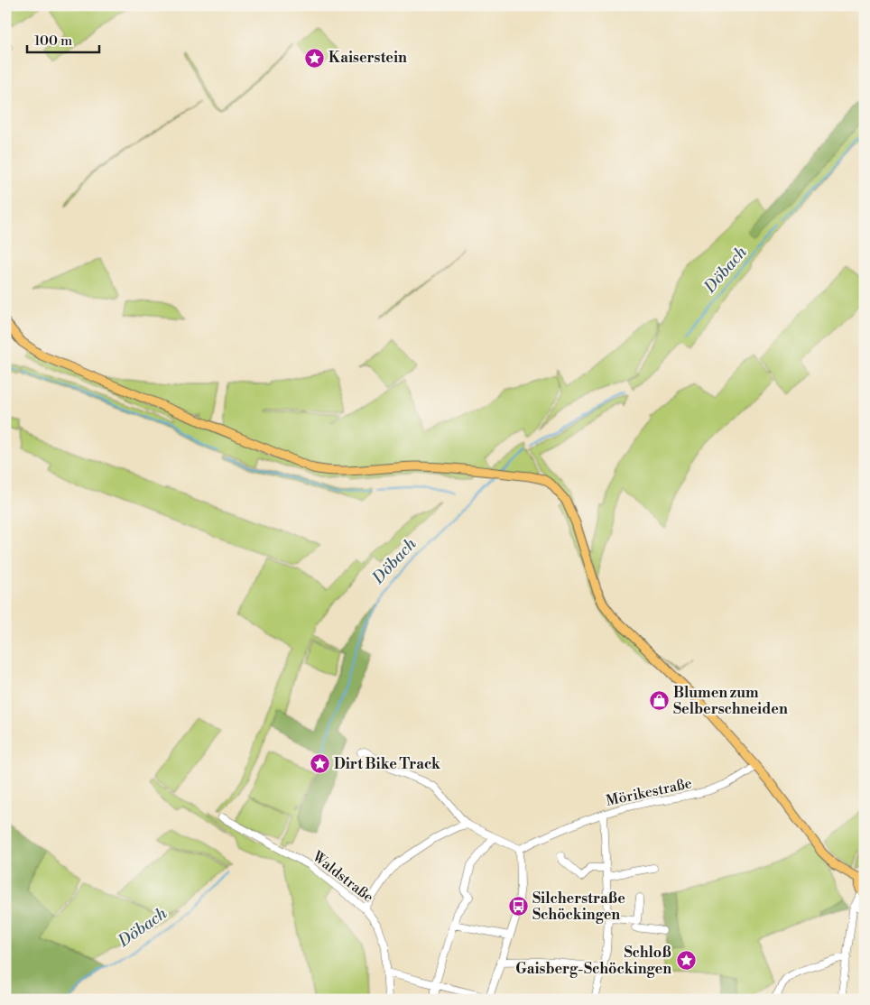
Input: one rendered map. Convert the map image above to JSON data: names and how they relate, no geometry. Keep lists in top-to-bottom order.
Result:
{
  "streets": {
    "street": ["Mörikestraße", "Waldstraße"]
  },
  "water": ["Döbach"],
  "places": {
    "place": ["Kaiserstein", "Dirt Bike Track", "Schloß Gaisberg-Schöckingen"],
    "shop": ["Blumen zum Selberschneiden"],
    "bus stop": ["Silcherstraße Schöckingen"]
  },
  "scale_bar": "100 m"
}
